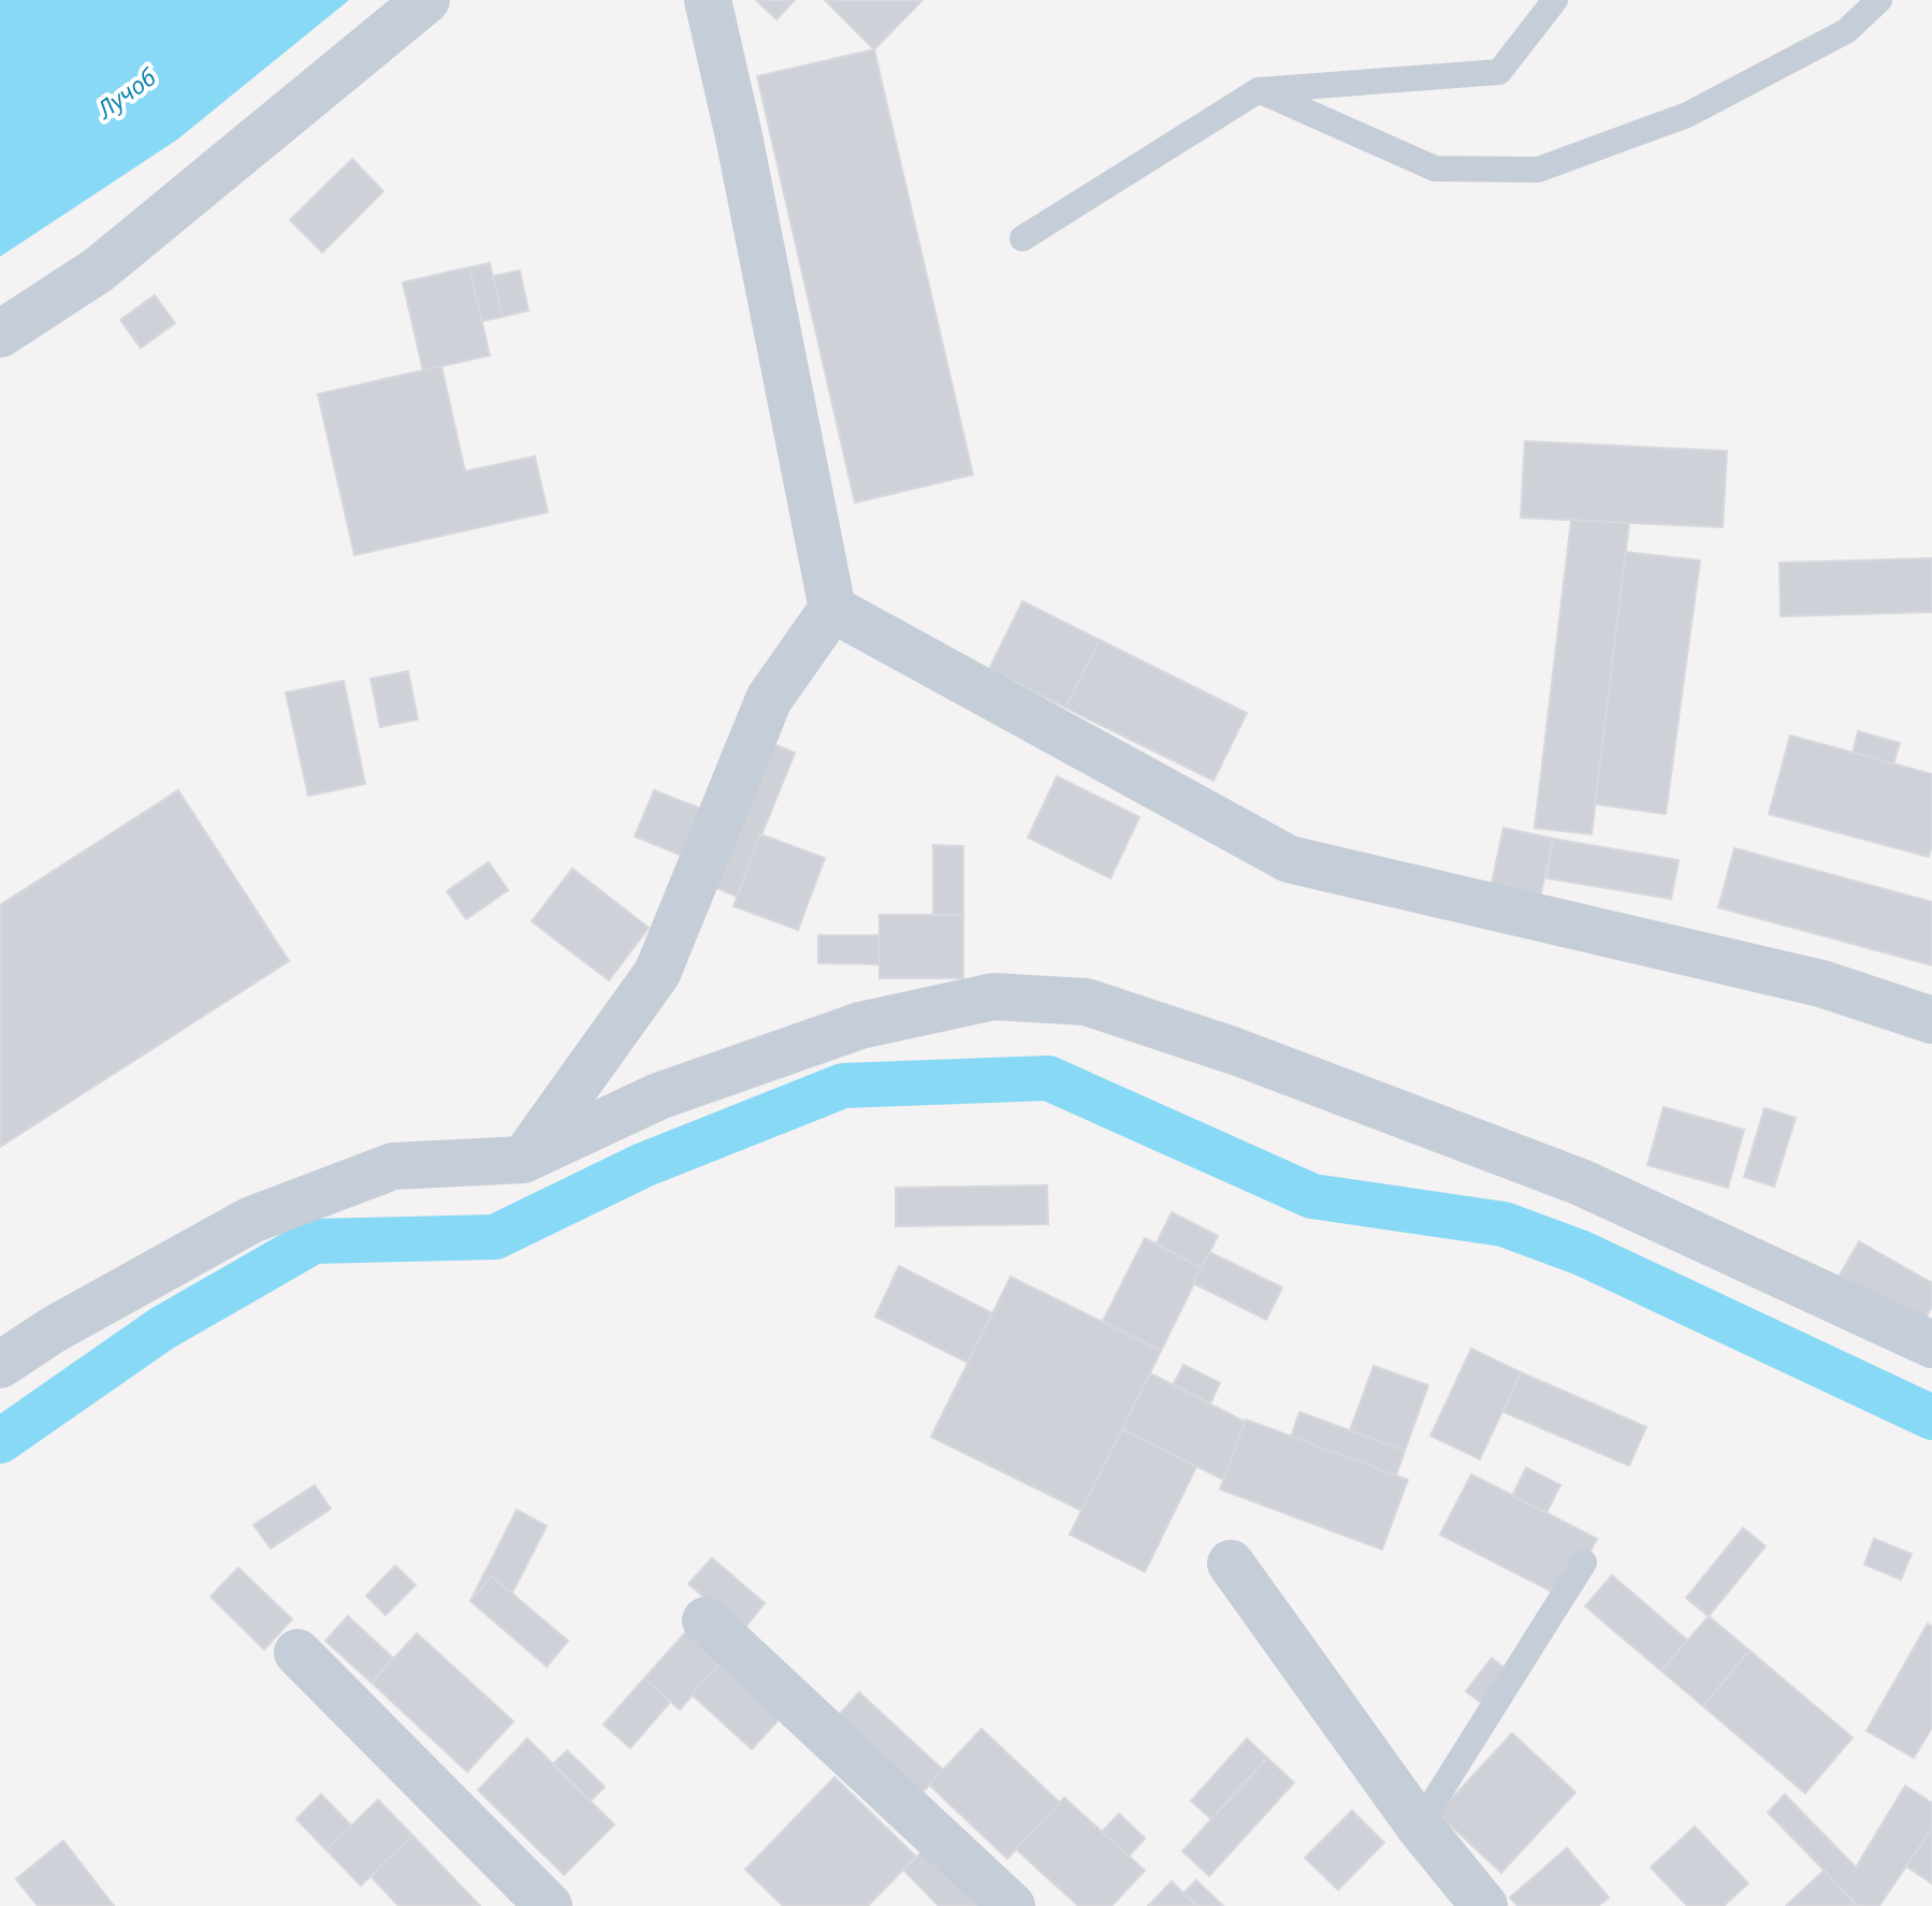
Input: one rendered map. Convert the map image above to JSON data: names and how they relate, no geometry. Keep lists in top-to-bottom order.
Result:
{
  "water": ["Лучоб"]
}
